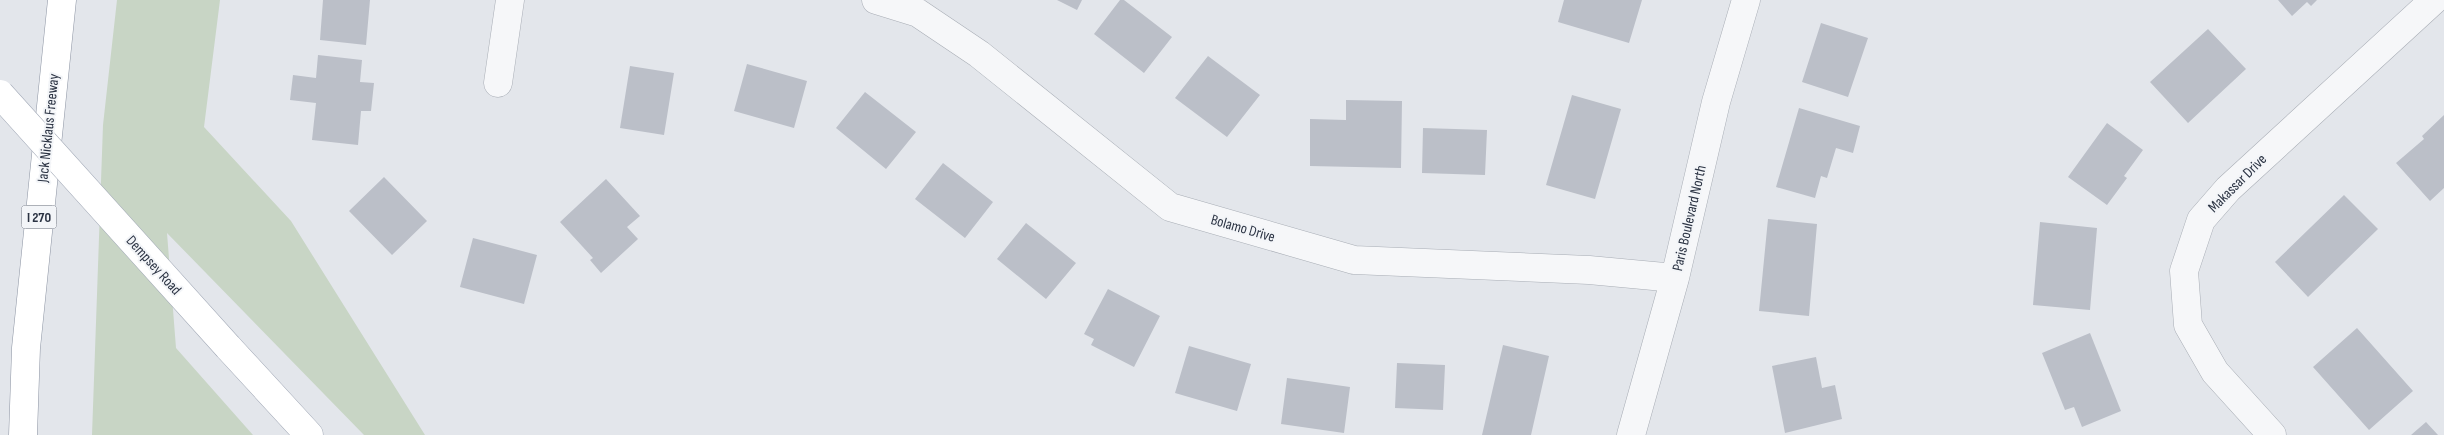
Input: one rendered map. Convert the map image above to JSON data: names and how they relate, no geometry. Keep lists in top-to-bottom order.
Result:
{
  "streets": {
    "main road": ["Jack Nicklaus Freeway", "I 270", "Dempsey Road"],
    "street": ["Makassar Drive", "Paris Boulevard North", "Bolamo Drive"]
  },
  "crossings": [
    ["Paris Boulevard North", "Bolamo Drive"]
  ]
}
